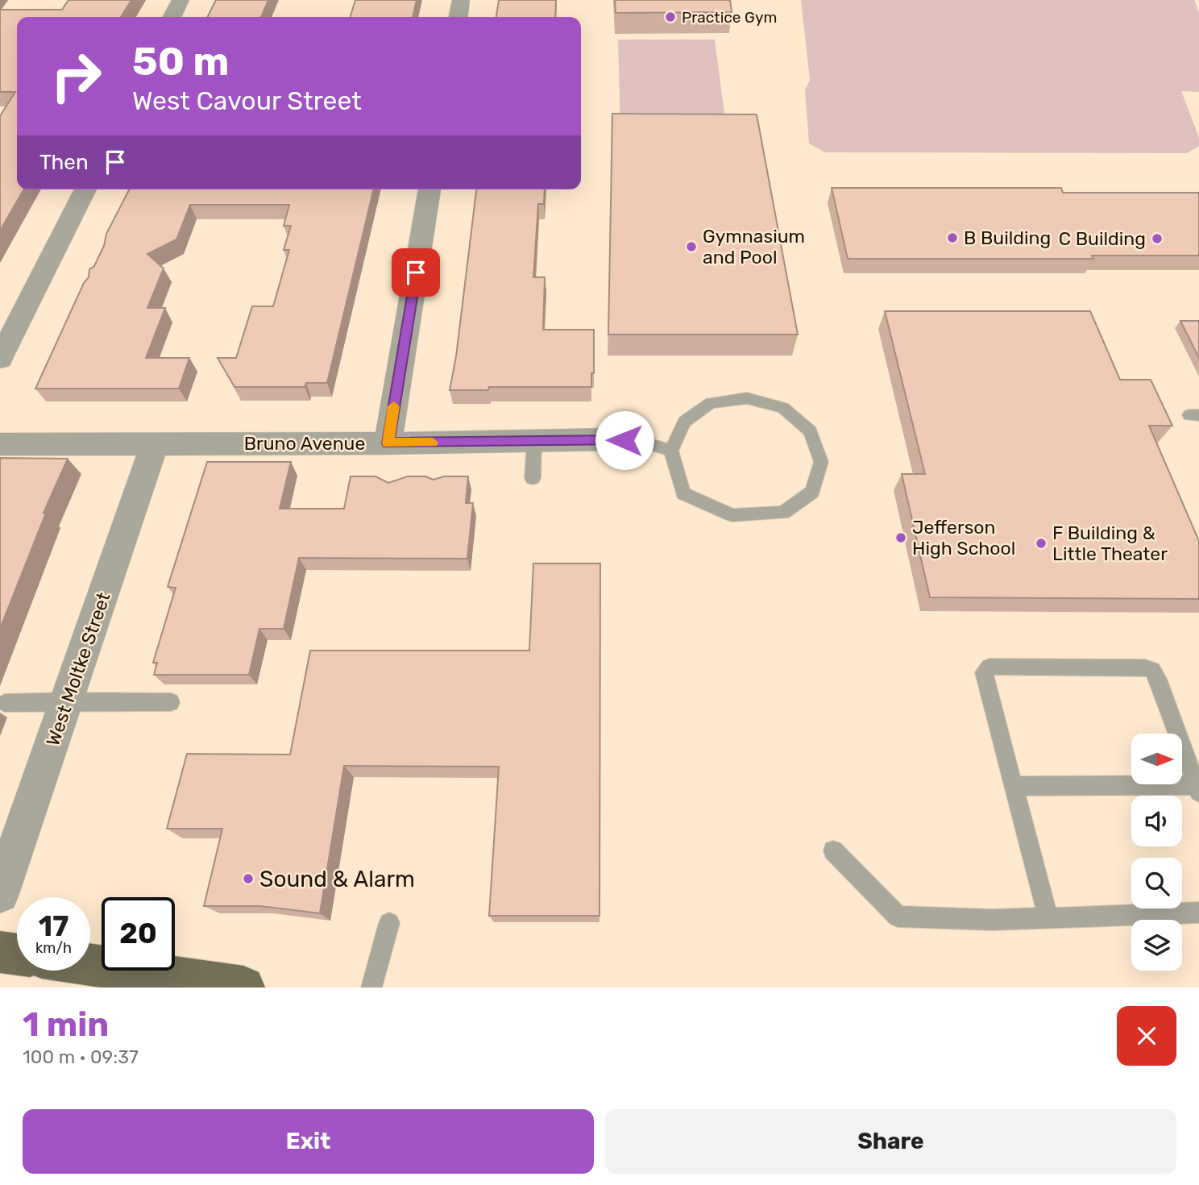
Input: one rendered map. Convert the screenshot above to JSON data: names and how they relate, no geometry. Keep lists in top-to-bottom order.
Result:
{
  "streets": {
    "street": ["Bruno Avenue", "West Moltke Street"]
  },
  "crossings": [
    ["Bruno Avenue", "West Moltke Street"]
  ],
  "places": [
    "Practice Gym",
    "B Building",
    "C Building",
    "Gymnasium and Pool",
    "Jefferson High School",
    "F Building & Little Theater",
    "Sound & Alarm"
  ],
  "north": "right",
  "page": {
    "turn": ["50 m", "West Cavour Street"],
    "then": "Then",
    "speed": "17 km/h",
    "limit": "20",
    "heading": ["1 min", "100 m · 09:37"],
    "buttons": ["Exit", "Share"]
  }
}
